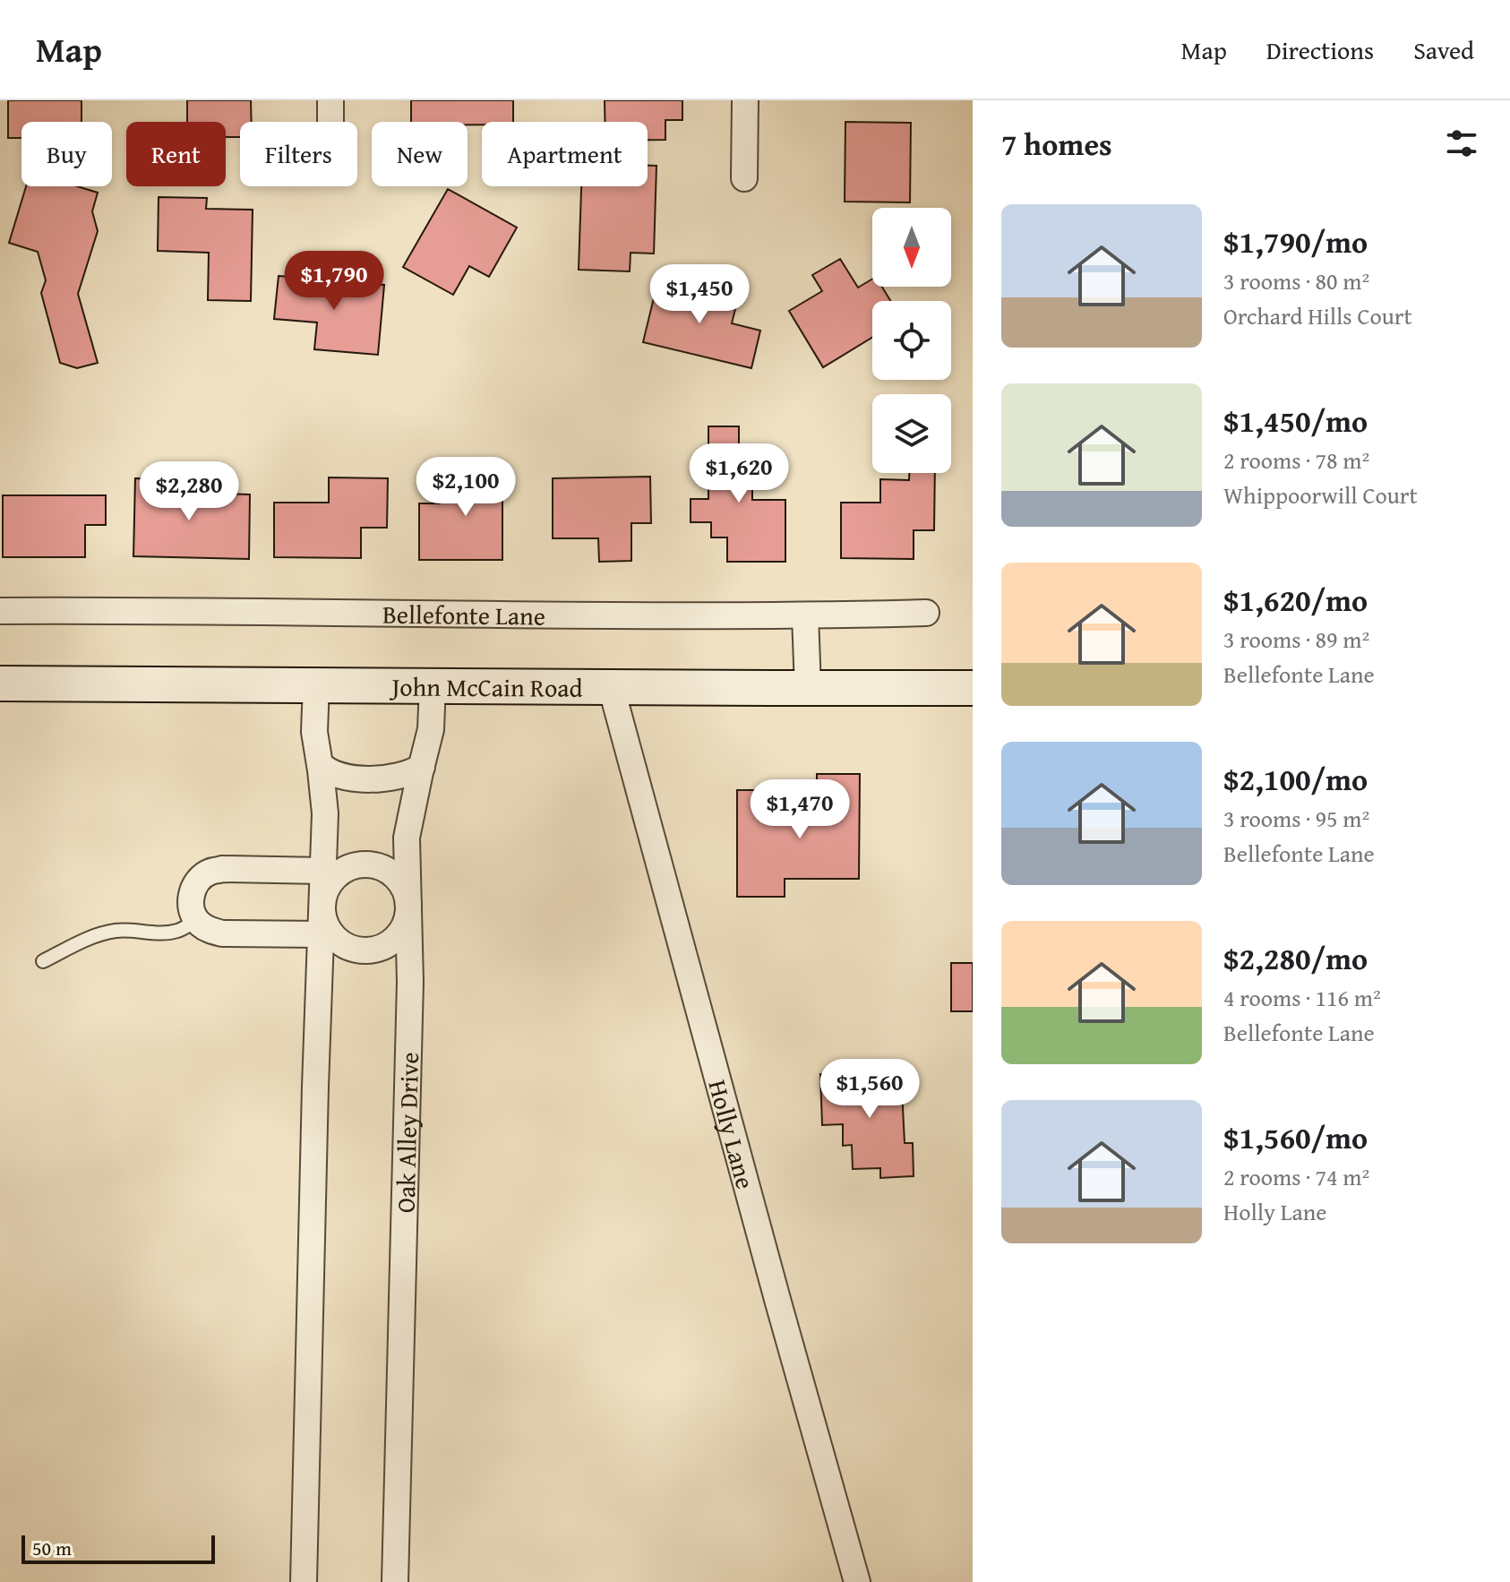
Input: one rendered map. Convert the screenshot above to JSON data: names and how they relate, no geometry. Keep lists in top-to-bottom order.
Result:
{
  "streets": {
    "main road": ["John McCain Road"],
    "street": ["Bellefonte Lane", "Oak Alley Drive", "Holly Lane"]
  },
  "crossings": [
    ["John McCain Road", "Oak Alley Drive"],
    ["John McCain Road", "Holly Lane"]
  ],
  "scale_bar": "50 m",
  "north": "bottom",
  "page": {
    "header": "Map",
    "nav": ["Map", "Directions", "Saved"],
    "heading": "7 homes",
    "chip": [
      "Buy",
      "Rent",
      "Filters",
      "New",
      "Apartment"
    ],
    "list": [
      {
        "name": "$1,790/mo",
        "note": "3 rooms · 80 m² · Orchard Hills Court"
      },
      {
        "name": "$1,450/mo",
        "note": "2 rooms · 78 m² · Whippoorwill Court"
      },
      {
        "name": "$1,620/mo",
        "note": "3 rooms · 89 m² · Bellefonte Lane"
      },
      {
        "name": "$2,100/mo",
        "note": "3 rooms · 95 m² · Bellefonte Lane"
      },
      {
        "name": "$2,280/mo",
        "note": "4 rooms · 116 m² · Bellefonte Lane"
      },
      {
        "name": "$1,560/mo",
        "note": "2 rooms · 74 m² · Holly Lane"
      }
    ],
    "price": [
      "$1,790",
      "$1,450",
      "$1,620",
      "$2,100",
      "$2,280",
      "$1,470",
      "$1,560"
    ],
    "scale": "50 m"
  }
}
